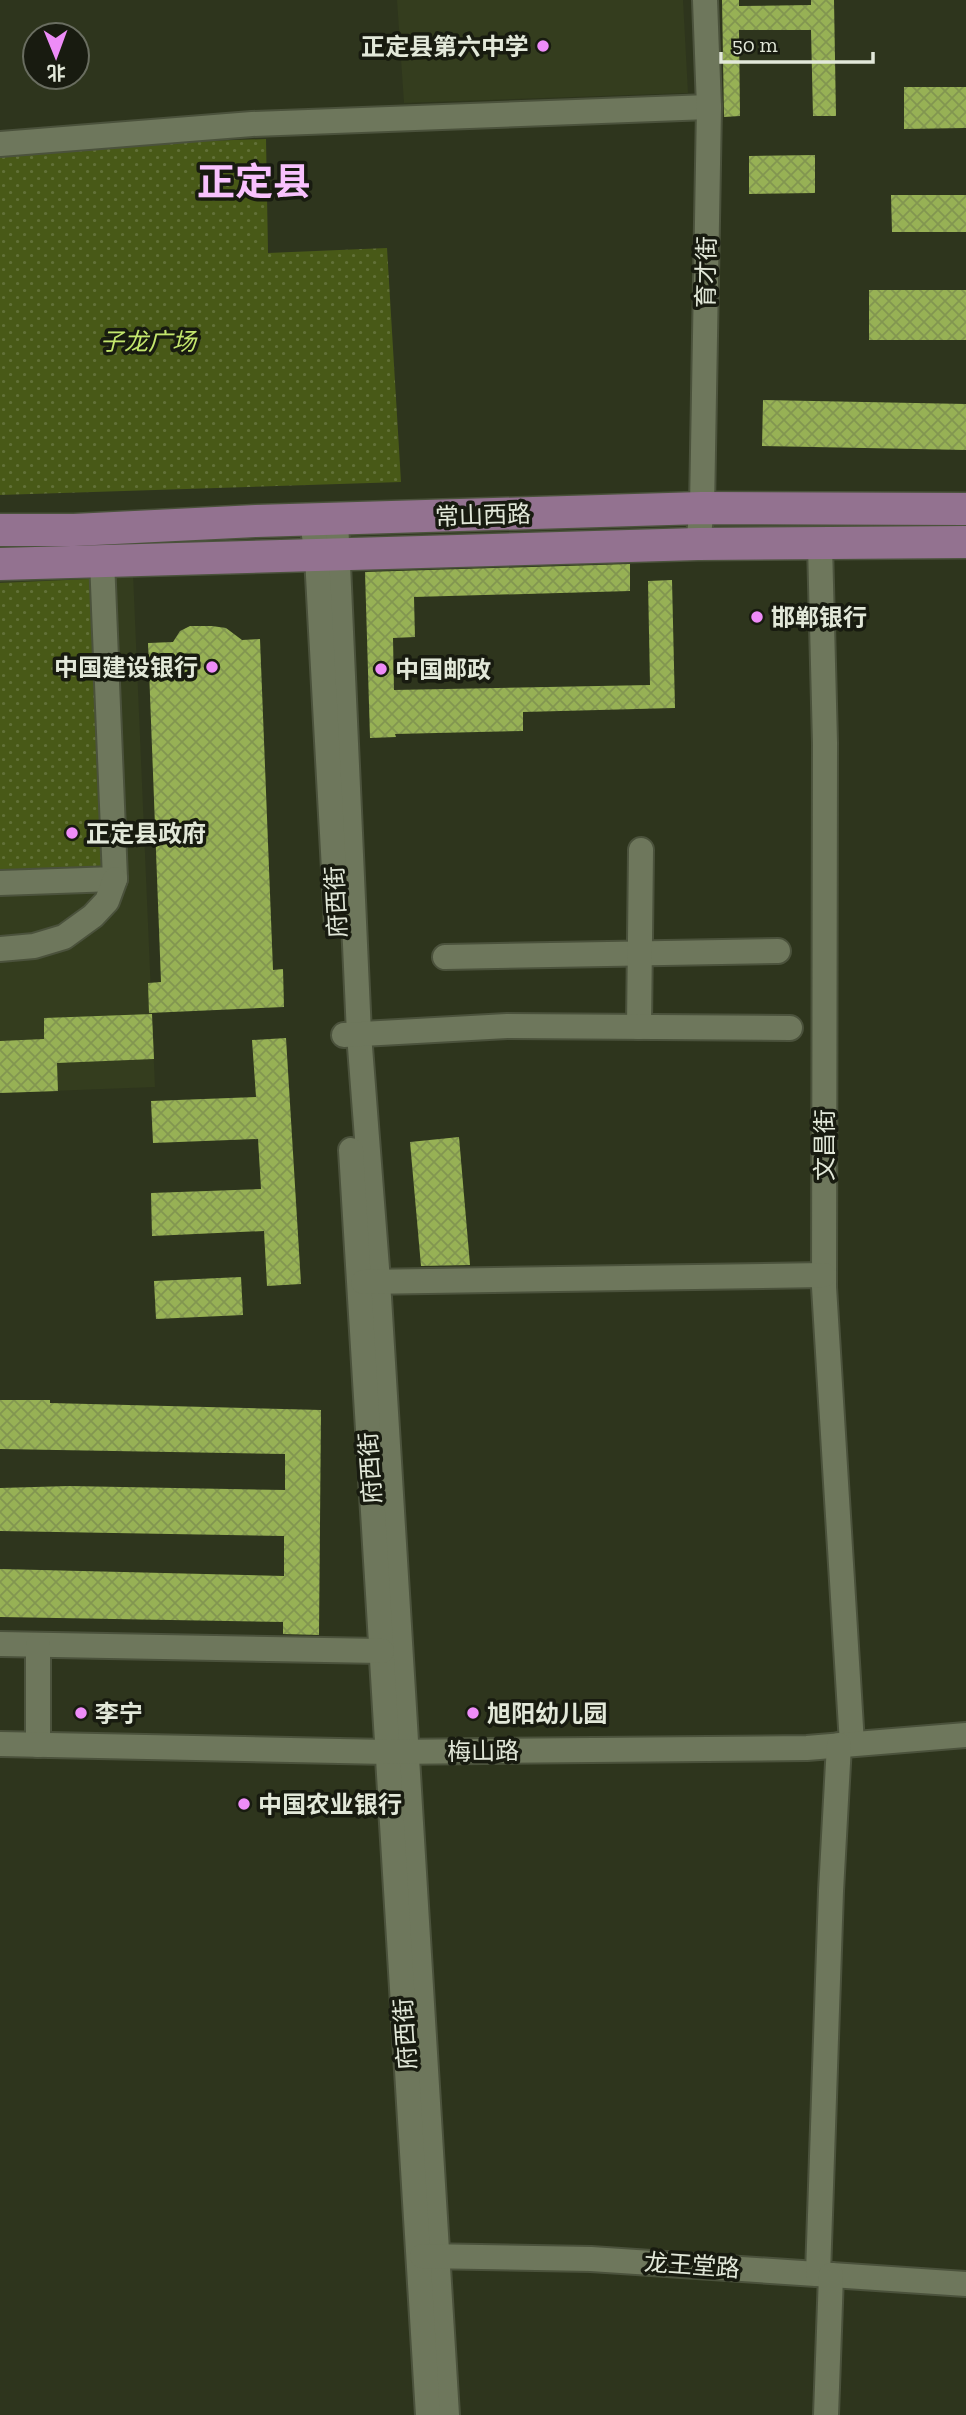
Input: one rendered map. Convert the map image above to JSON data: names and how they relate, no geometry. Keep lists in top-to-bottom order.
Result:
{
  "streets": {
    "main road": ["常山西路"],
    "street": [
      "育才街",
      "府西街",
      "文昌街",
      "梅山路",
      "龙王堂路"
    ]
  },
  "crossings": [
    ["育才街", "常山西路"],
    ["常山西路", "府西街"],
    ["常山西路", "文昌街"],
    ["府西街", "梅山路"],
    ["文昌街", "梅山路"],
    ["文昌街", "龙王堂路"]
  ],
  "districts": ["正定县"],
  "parks": ["子龙广场"],
  "places": [
    "正定县第六中学",
    "邯郸银行",
    "中国建设银行",
    "中国邮政",
    "正定县政府",
    "李宁",
    "旭阳幼儿园",
    "中国农业银行"
  ],
  "scale_bar": "50 m",
  "north": "bottom"
}
